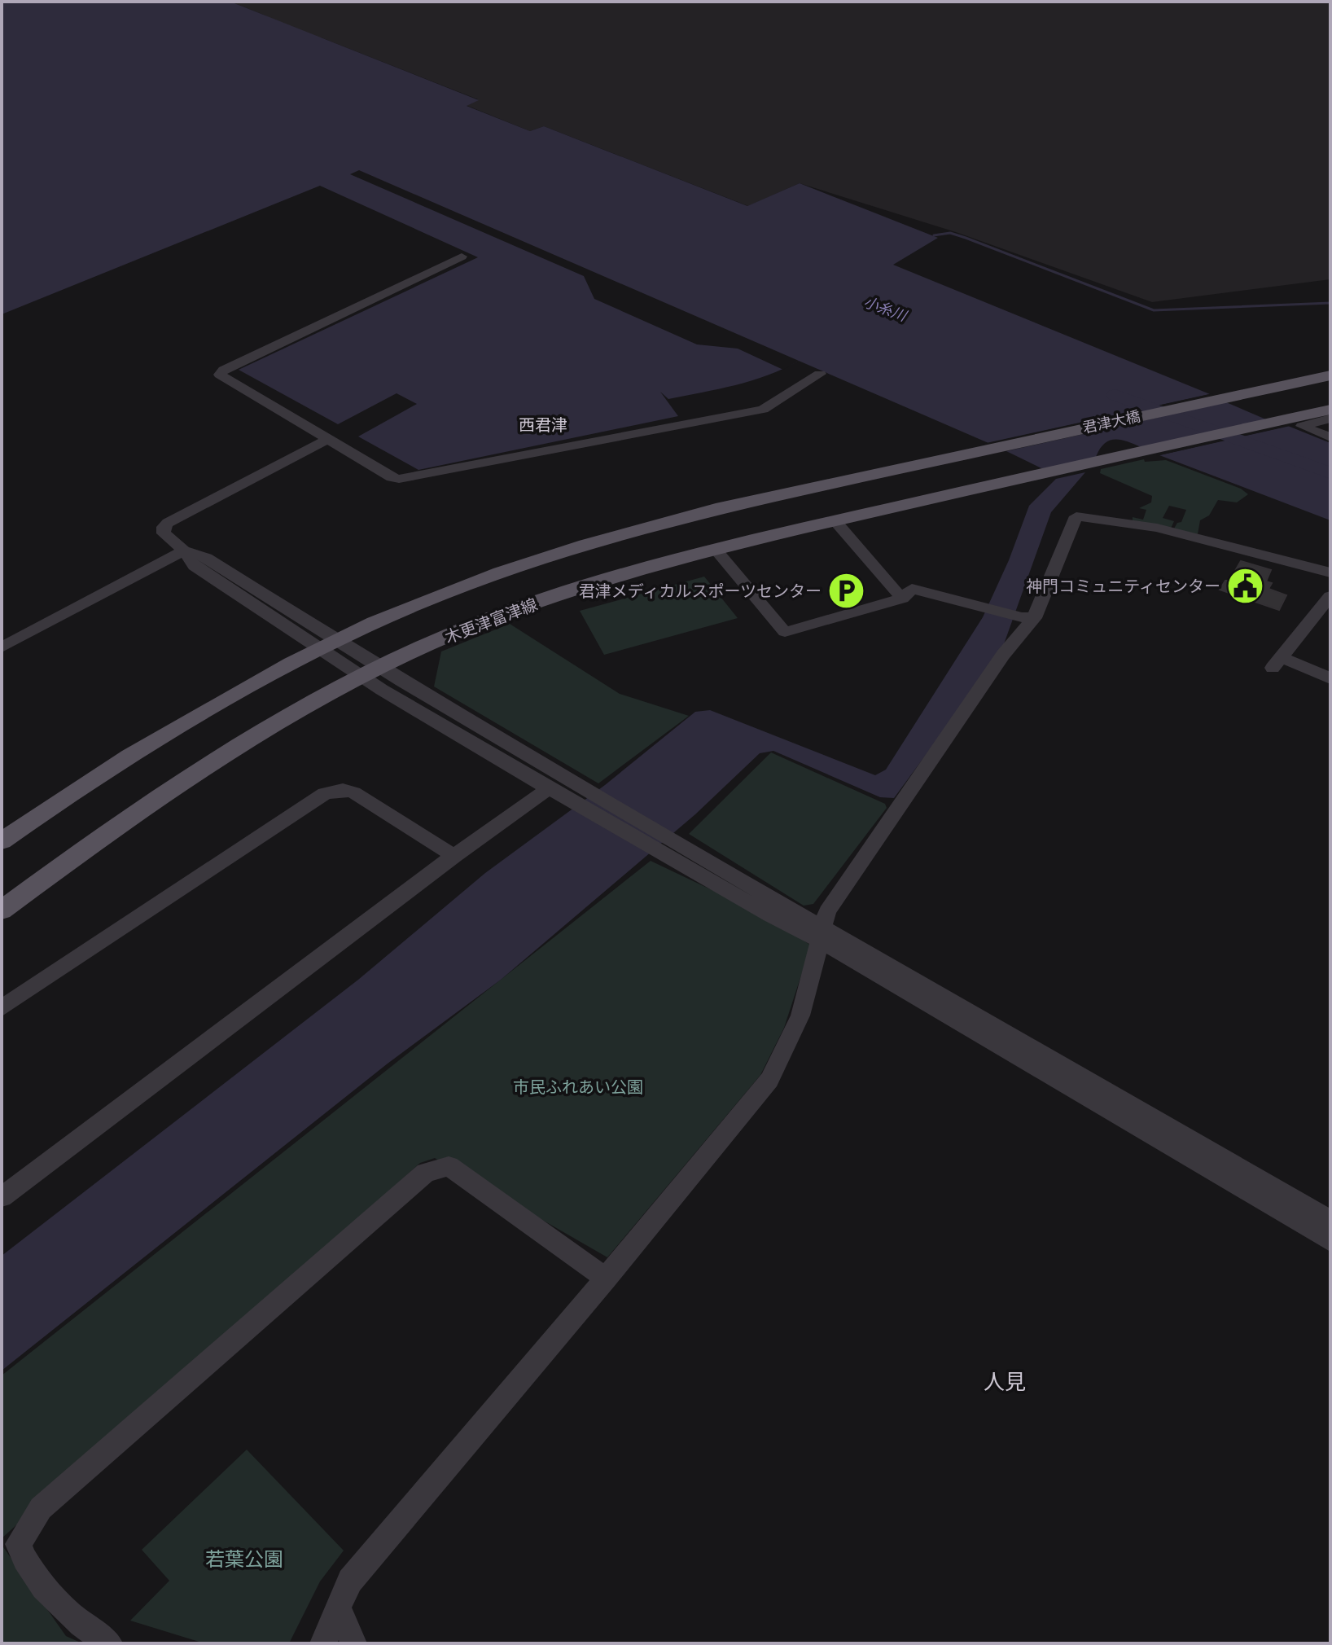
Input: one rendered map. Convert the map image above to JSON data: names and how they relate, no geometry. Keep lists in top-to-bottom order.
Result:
{
  "streets": {
    "main road": ["君津大橋", "木更津富津線"]
  },
  "districts": ["西君津", "人見"],
  "water": ["小糸川"],
  "parks": ["市民ふれあい公園", "若葉公園"],
  "places": {
    "public building": ["神門コミュニティセンター"],
    "parking": ["君津メディカルスポーツセンター"]
  }
}
